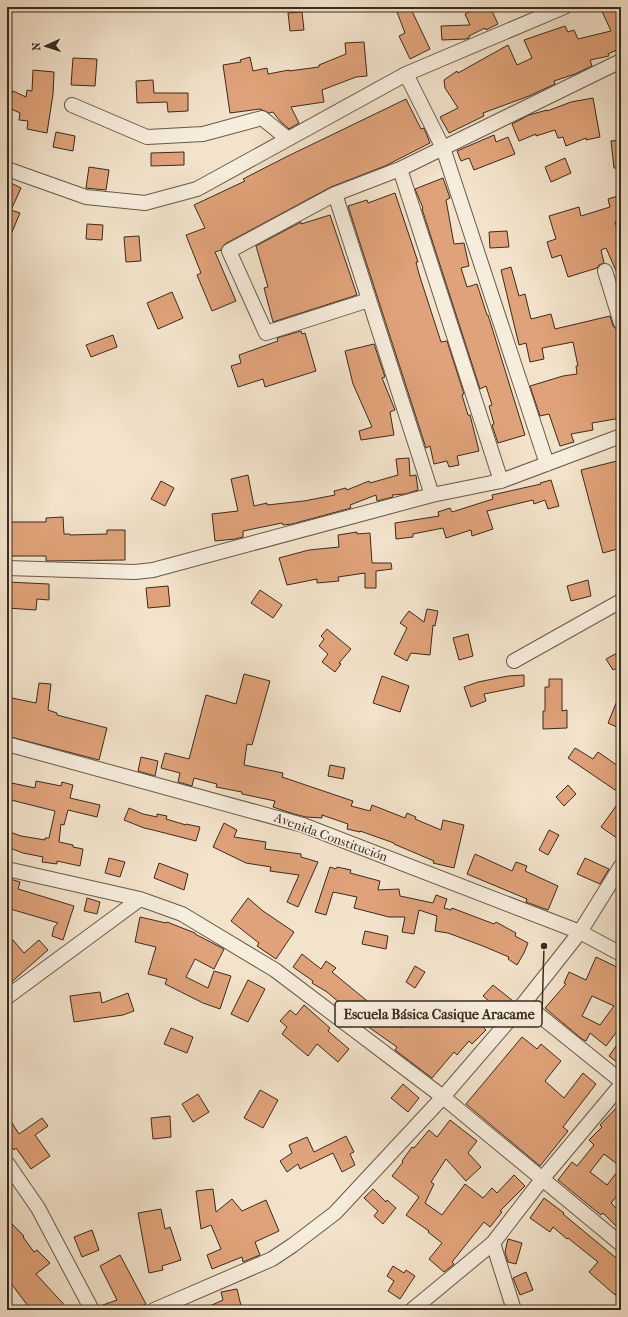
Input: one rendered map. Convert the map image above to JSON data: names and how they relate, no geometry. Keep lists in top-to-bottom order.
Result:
{
  "streets": {
    "street": ["Avenida Constitución"]
  },
  "places": ["Escuela Básica Casique Aracame"],
  "north": "left"
}
